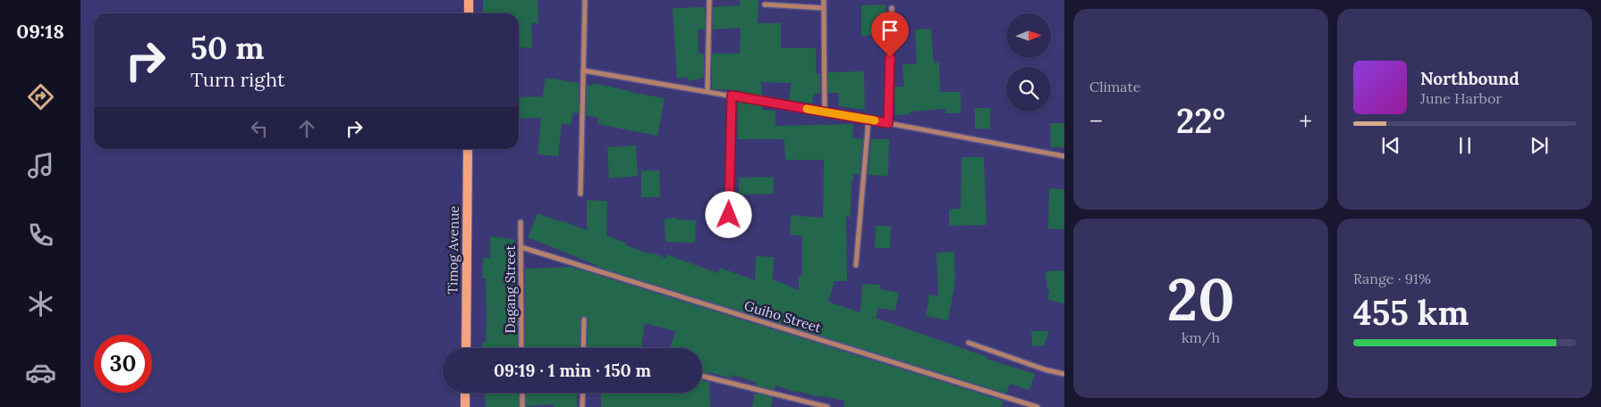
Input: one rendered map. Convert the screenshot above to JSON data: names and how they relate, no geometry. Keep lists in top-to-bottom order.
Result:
{
  "streets": {
    "main road": ["Timog Avenue"],
    "street": ["Dagang Street", "Guiho Street"]
  },
  "crossings": [
    ["Dagang Street", "Guiho Street"]
  ],
  "north": "right",
  "page": {
    "tabs": "09:18",
    "tile": [
      "Climate",
      ["20", "km/h"],
      ["Range · 91%", "455 km"]
    ],
    "turn": ["50 m", "Turn right"],
    "song": ["Northbound", "June Harbor"],
    "heat": ["−", "22°", "+"],
    "limit": "30",
    "trip": "09:19 · 1 min · 150 m"
  }
}
